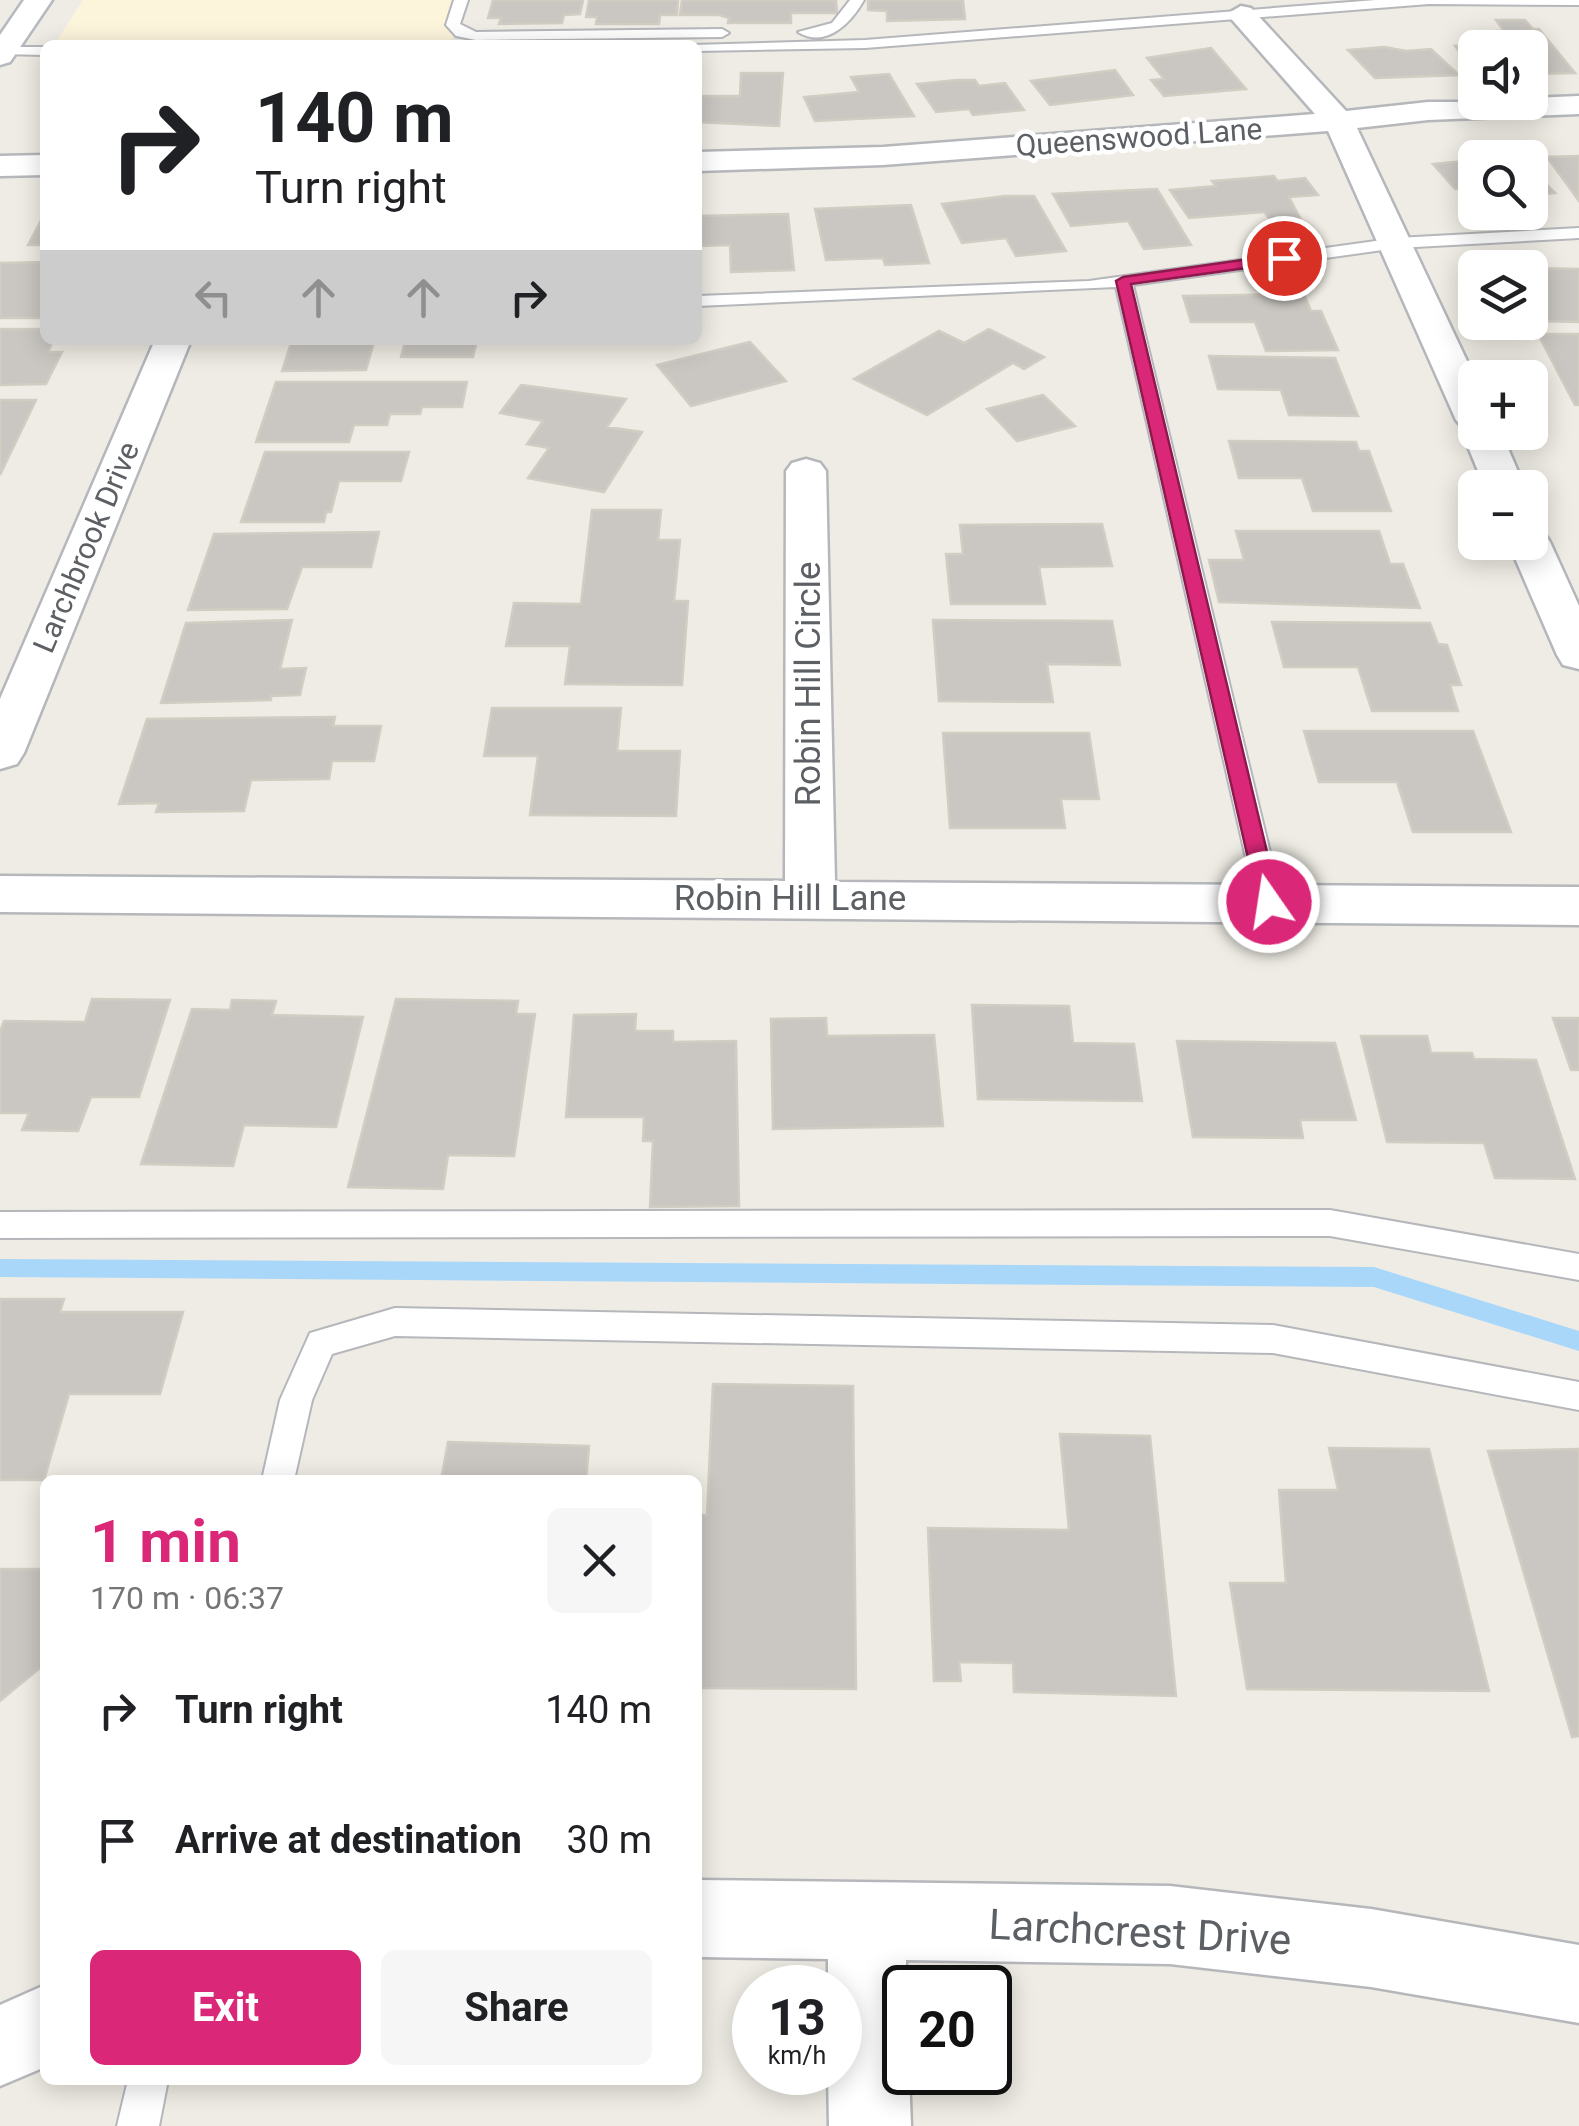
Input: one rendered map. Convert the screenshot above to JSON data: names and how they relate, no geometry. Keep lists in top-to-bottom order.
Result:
{
  "streets": {
    "street": [
      "Queenswood Lane",
      "Larchbrook Drive",
      "Robin Hill Circle",
      "Robin Hill Lane",
      "Larchcrest Drive"
    ]
  },
  "crossings": [
    ["Robin Hill Circle", "Robin Hill Lane"]
  ],
  "page": {
    "map_buttons": ["+", "−"],
    "turn": ["140 m", "Turn right"],
    "heading": ["1 min", "170 m · 06:37"],
    "list": [
      {
        "name": "Turn right",
        "value": "140 m"
      },
      {
        "name": "Arrive at destination",
        "value": "30 m"
      }
    ],
    "buttons": ["Exit", "Share"],
    "speed": "13 km/h",
    "limit": "20"
  }
}
